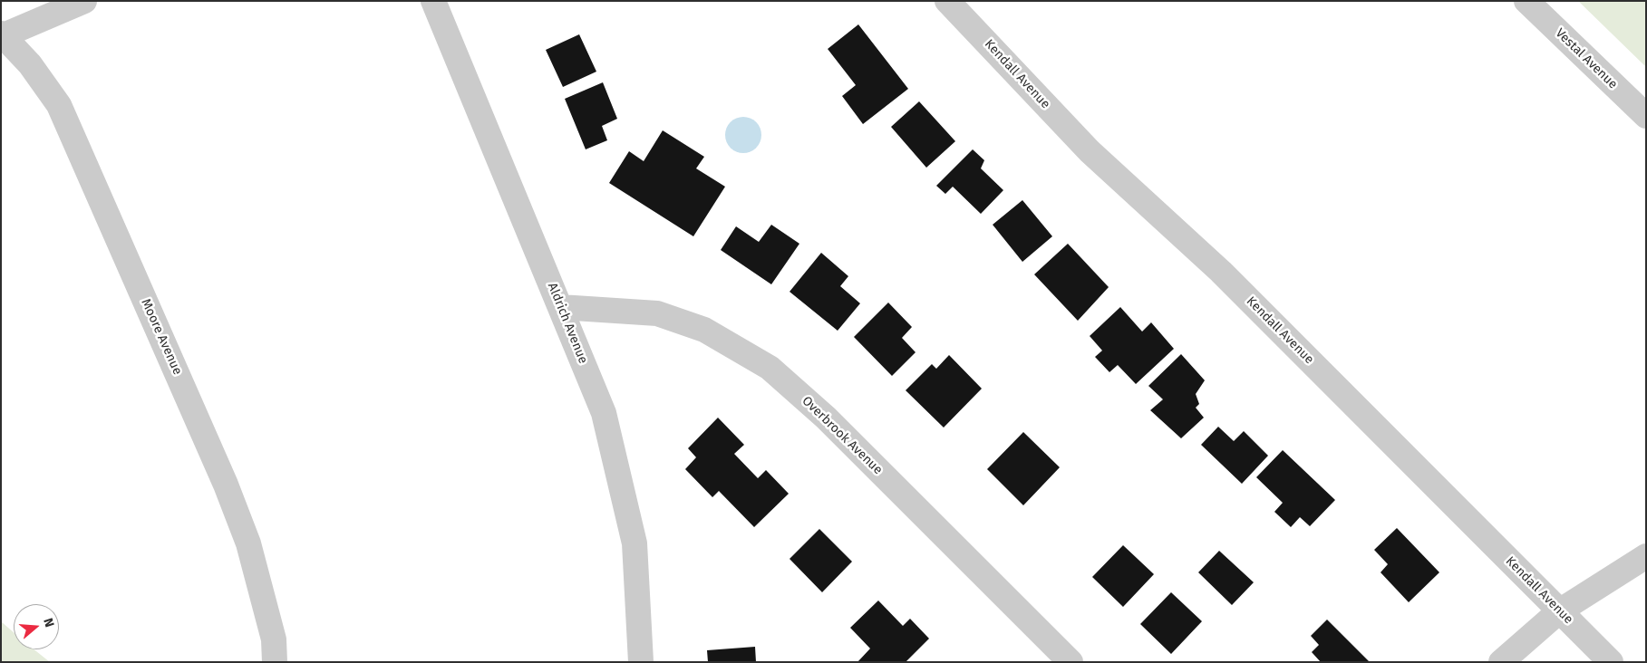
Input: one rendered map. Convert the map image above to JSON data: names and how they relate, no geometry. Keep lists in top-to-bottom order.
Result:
{
  "streets": {
    "street": [
      "Vestal Avenue",
      "Kendall Avenue",
      "Aldrich Avenue",
      "Moore Avenue",
      "Overbrook Avenue"
    ]
  },
  "crossings": [
    ["Aldrich Avenue", "Overbrook Avenue"]
  ],
  "north": "right"
}
